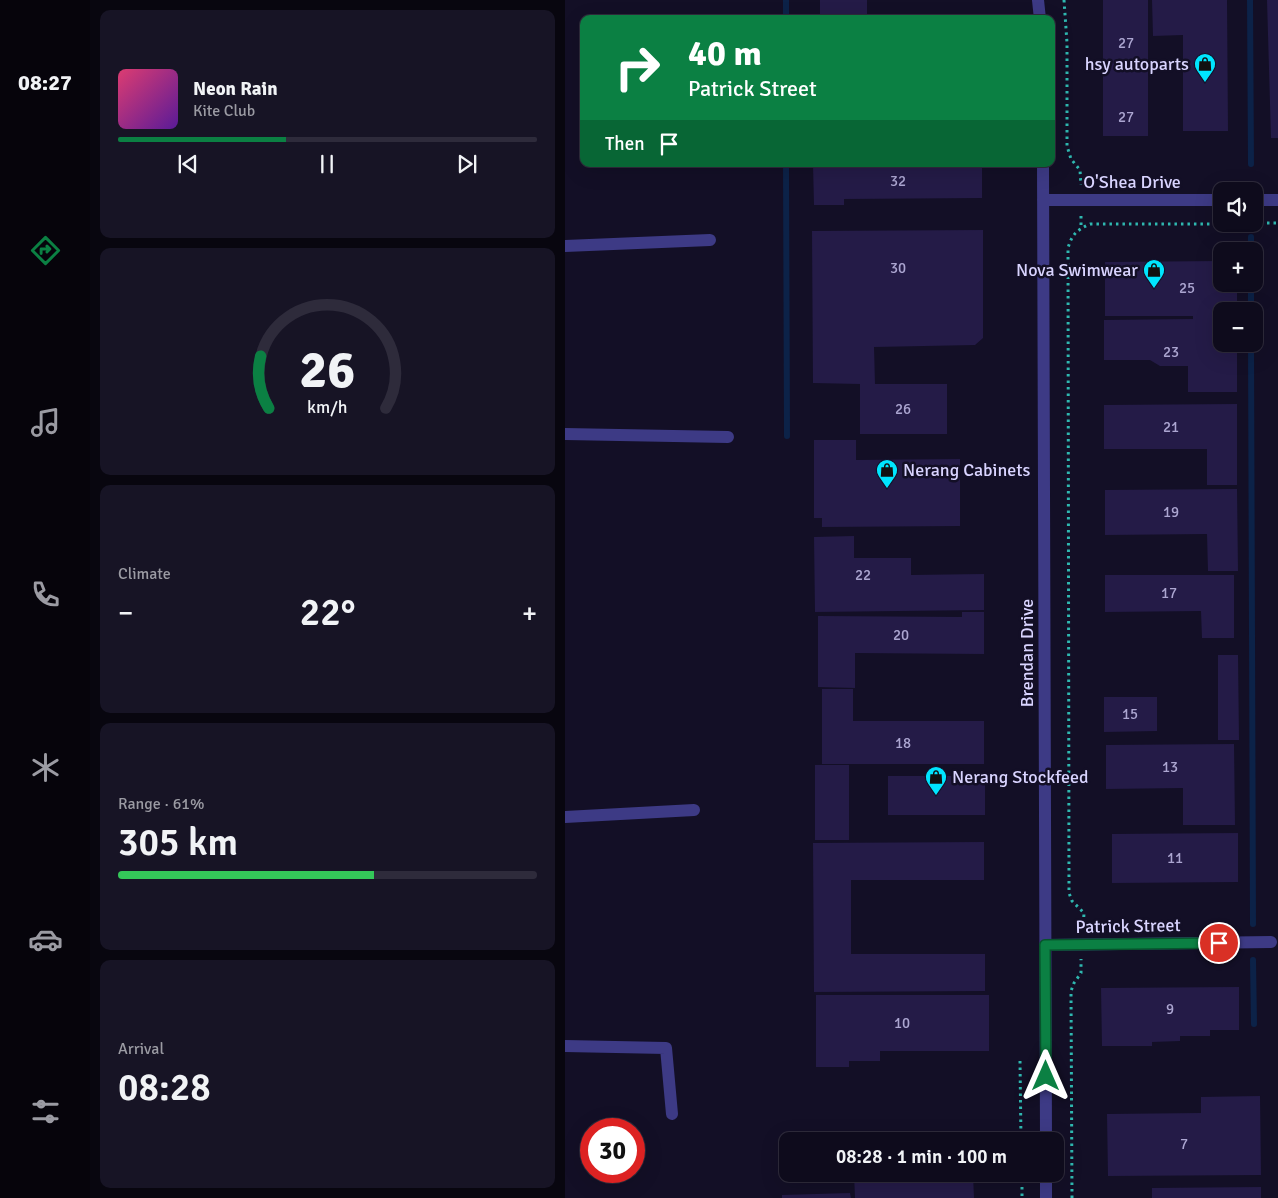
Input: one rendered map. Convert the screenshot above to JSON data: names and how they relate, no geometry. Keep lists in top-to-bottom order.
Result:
{
  "streets": {
    "street": ["O'Shea Drive", "Brendan Drive", "Patrick Street"]
  },
  "crossings": [
    ["O'Shea Drive", "Brendan Drive"],
    ["Brendan Drive", "Patrick Street"]
  ],
  "places": {
    "shop": [
      "hsy autoparts",
      "Nova Swimwear",
      "Nerang Cabinets",
      "Nerang Stockfeed"
    ]
  },
  "house_numbers": [
    "27",
    "27",
    "32",
    "30",
    "25",
    "23",
    "26",
    "21",
    "19",
    "22",
    "17",
    "20",
    "15",
    "18",
    "13",
    "11",
    "9",
    "10",
    "7"
  ],
  "page": {
    "tabs": "08:27",
    "turn": ["40 m", "Patrick Street"],
    "song": ["Neon Rain", "Kite Club"],
    "then": "Then",
    "map_buttons": ["+", "−"],
    "tile": [
      "Climate",
      ["Range · 61%", "305 km"],
      ["Arrival", "08:28"]
    ],
    "heat": ["−", "22°", "+"],
    "limit": "30",
    "trip": "08:28 · 1 min · 100 m",
    "gauge": ["26", "km/h"]
  }
}
